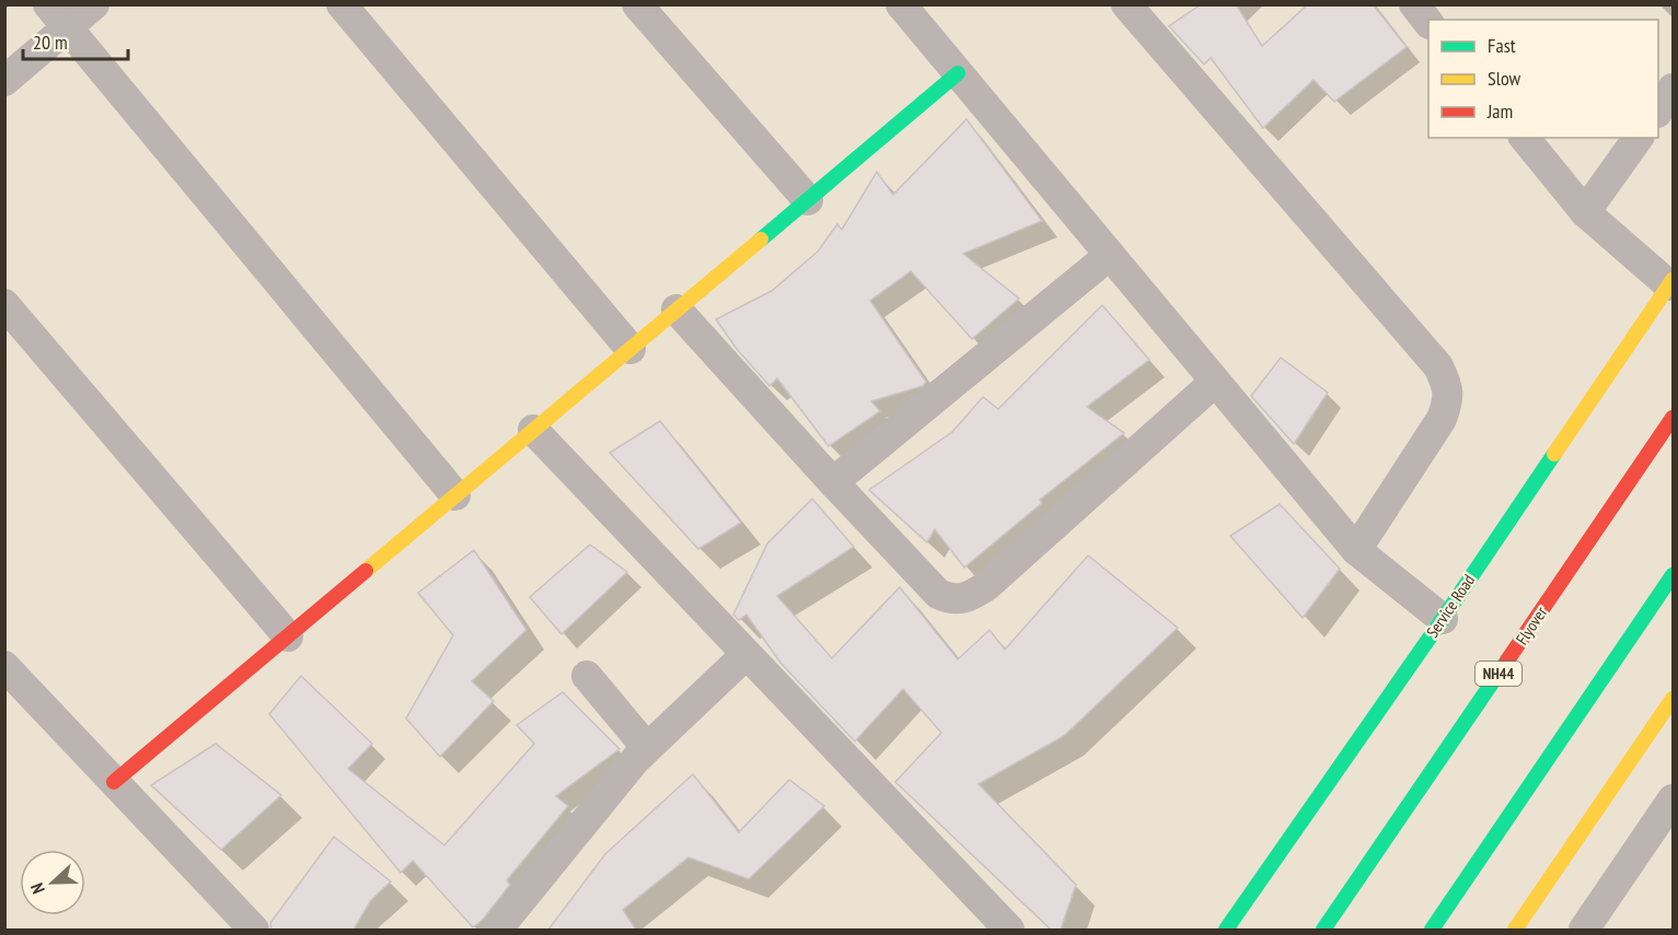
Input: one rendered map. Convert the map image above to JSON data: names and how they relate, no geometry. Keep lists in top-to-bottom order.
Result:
{
  "streets": {
    "main road": ["Service Road", "Flyover", "NH44"]
  },
  "legend": ["Fast", "Slow", "Jam"],
  "scale_bar": "20 m",
  "north": "left"
}
